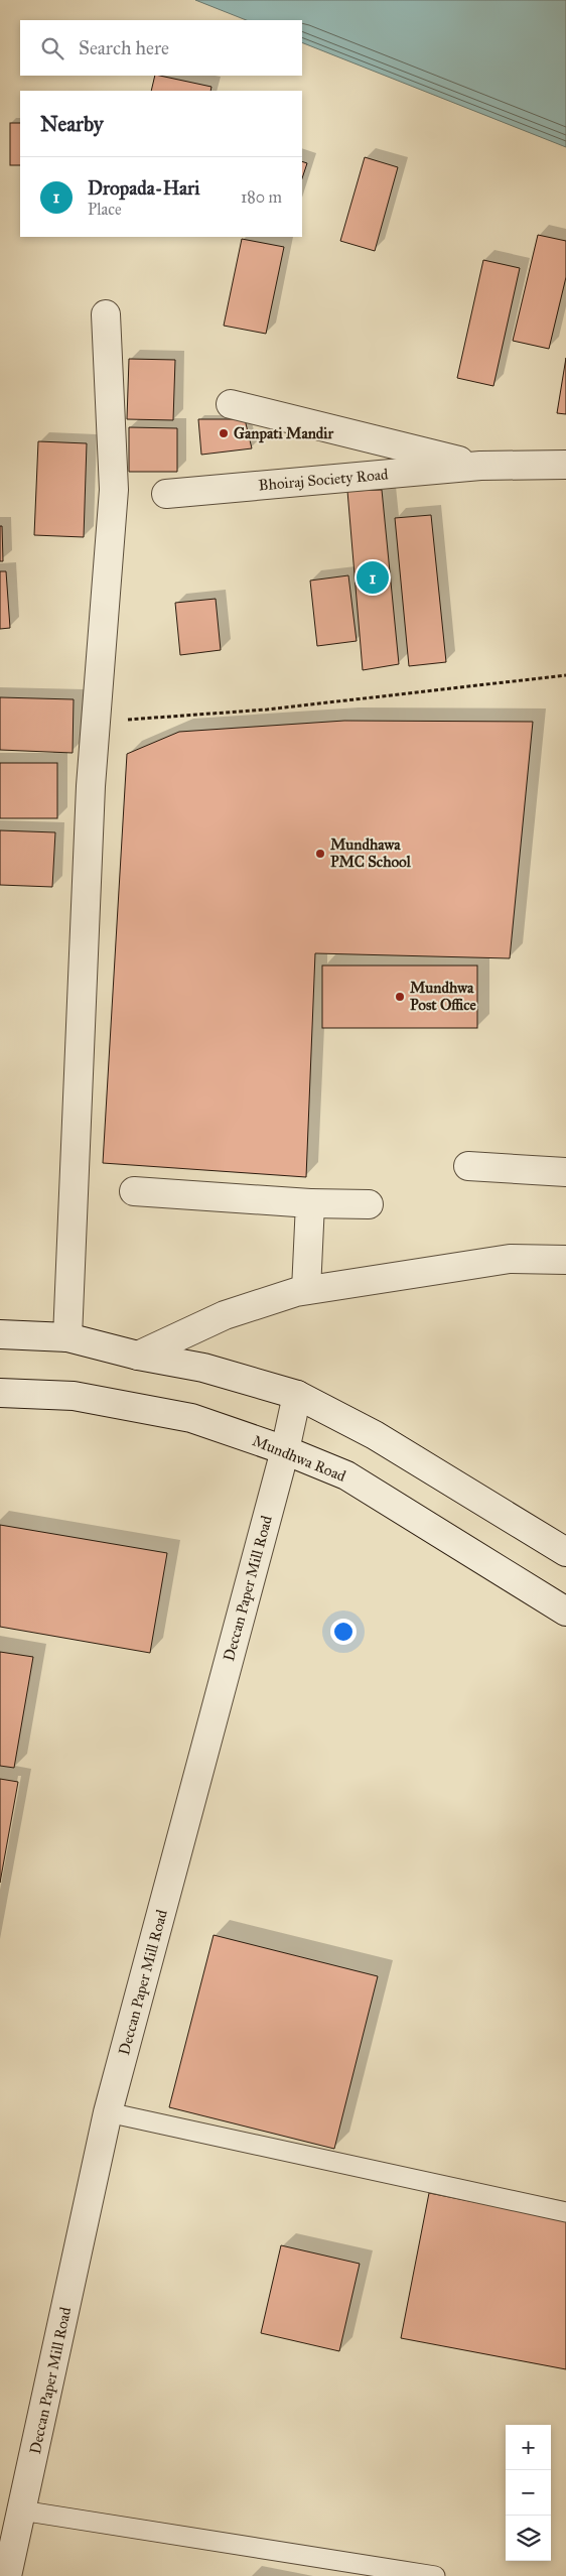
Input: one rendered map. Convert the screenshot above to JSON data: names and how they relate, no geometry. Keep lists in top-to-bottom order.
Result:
{
  "streets": {
    "street": ["Bhoiraj Society Road", "Mundhwa Road", "Deccan Paper Mill Road"]
  },
  "crossings": [
    ["Mundhwa Road", "Deccan Paper Mill Road"]
  ],
  "places": ["Ganpati Mandir", "Mundhawa PMC School", "Mundhwa Post Office"],
  "page": {
    "search": "Search here",
    "heading": "Nearby",
    "list": [
      {
        "mark": "1",
        "name": "Dropada-Hari",
        "note": "Place",
        "value": "180 m"
      }
    ],
    "pins": "1",
    "map_buttons": ["+", "−"]
  }
}
